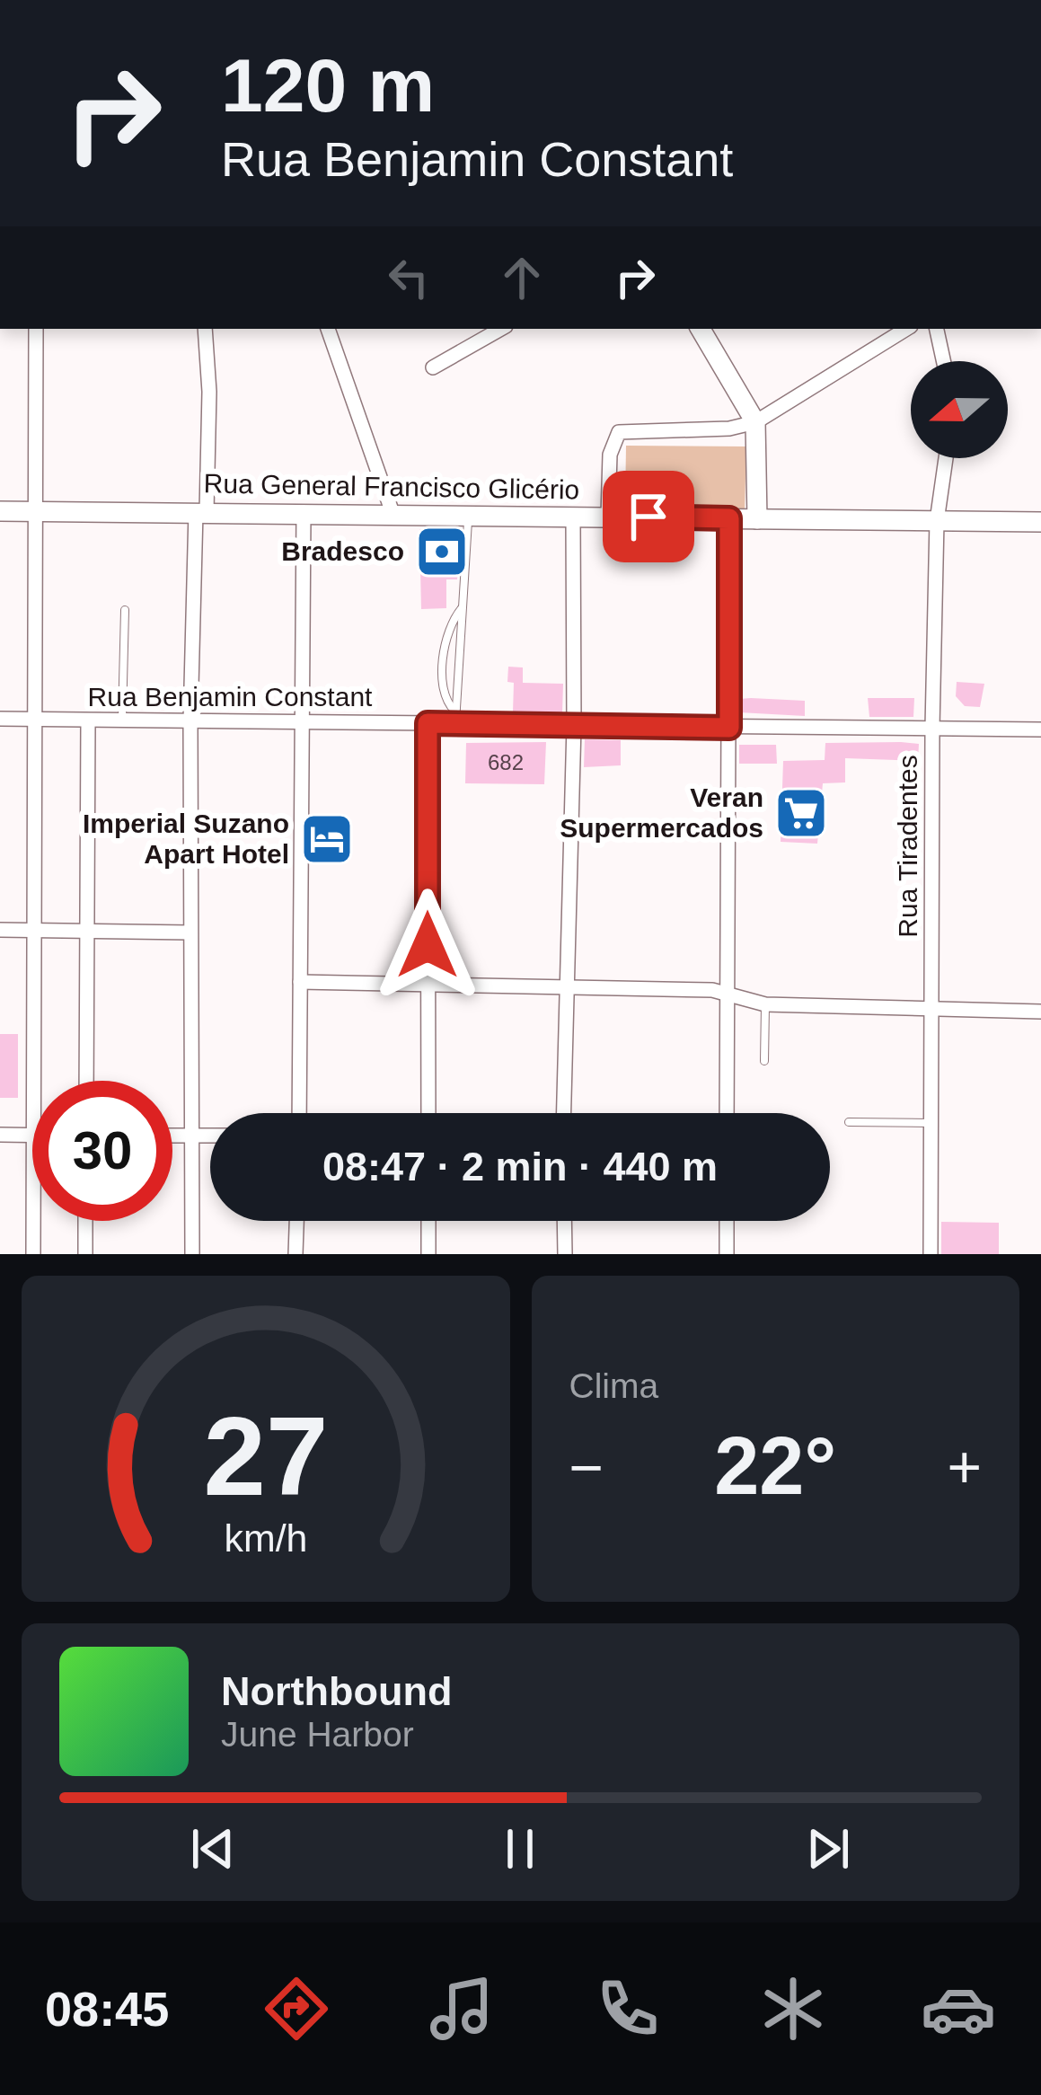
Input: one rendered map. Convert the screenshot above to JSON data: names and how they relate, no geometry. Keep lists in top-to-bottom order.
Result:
{
  "streets": {
    "main road": ["Rua General Francisco Glicério"],
    "street": ["Rua Benjamin Constant", "Rua Tiradentes"]
  },
  "crossings": [
    ["Rua General Francisco Glicério", "Rua Tiradentes"],
    ["Rua Benjamin Constant", "Rua Tiradentes"]
  ],
  "places": {
    "bank": ["Bradesco"],
    "supermarket": ["Veran Supermercados"],
    "hotel": ["Imperial Suzano Apart Hotel"]
  },
  "house_numbers": ["682"],
  "north": "left",
  "page": {
    "turn": ["120 m", "Rua Benjamin Constant"],
    "limit": "30",
    "trip": "08:47 · 2 min · 440 m",
    "tile": "Clima",
    "heat": ["−", "22°", "+"],
    "song": ["Northbound", "June Harbor"],
    "tabs": "08:45",
    "gauge": ["27", "km/h"]
  }
}
